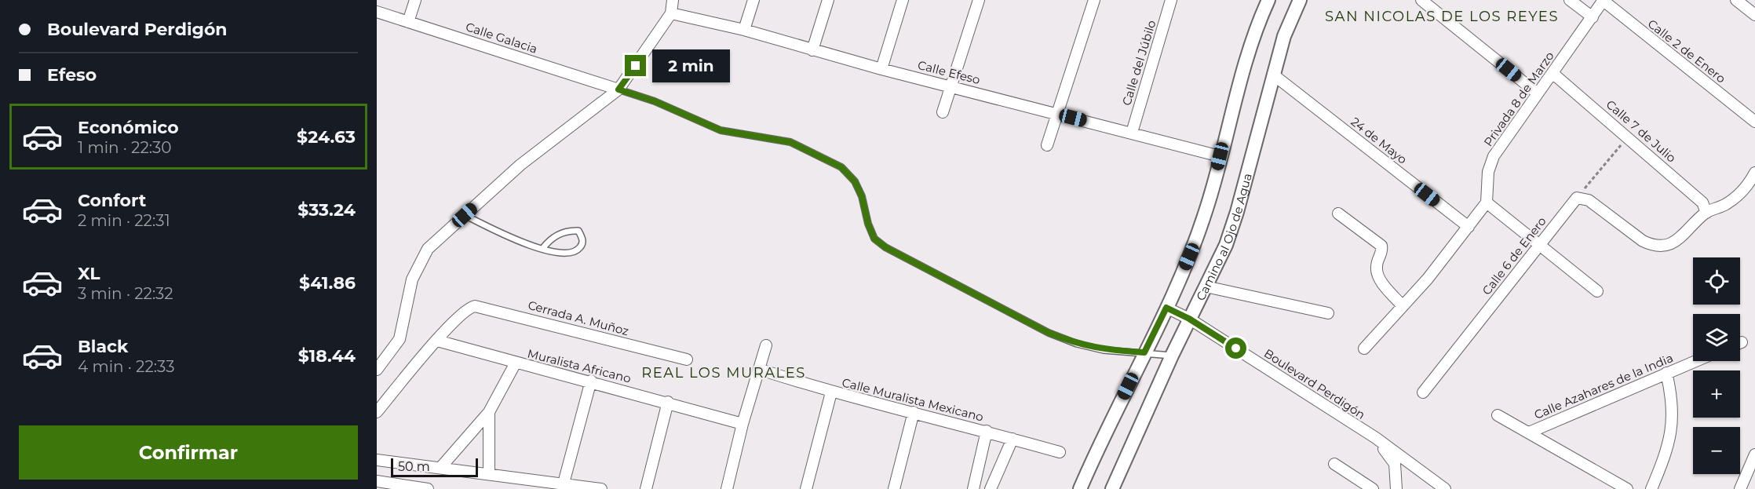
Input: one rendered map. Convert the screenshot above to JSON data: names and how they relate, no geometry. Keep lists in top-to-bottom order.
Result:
{
  "streets": {
    "street": [
      "Calle Galacia",
      "Calle 2 de Enero",
      "Calle del Júbilo",
      "Calle Efeso",
      "Privada 8 de Marzo",
      "Calle 7 de Julio",
      "24 de Mayo",
      "Camino al Ojo de Agua",
      "Calle 6 de Enero",
      "Cerrada A. Muñoz",
      "Muralista Africano",
      "Boulevard Perdigón",
      "Calle Azahares de la India",
      "Calle Muralista Mexicano"
    ]
  },
  "crossings": [
    ["Calle 2 de Enero", "Privada 8 de Marzo"],
    ["Calle del Júbilo", "Calle Efeso"],
    ["Calle Efeso", "Camino al Ojo de Agua"],
    ["Privada 8 de Marzo", "Calle 7 de Julio"],
    ["24 de Mayo", "Camino al Ojo de Agua"],
    ["Camino al Ojo de Agua", "Boulevard Perdigón"],
    ["Cerrada A. Muñoz", "Muralista Africano"]
  ],
  "districts": ["SAN NICOLAS DE LOS REYES", "REAL LOS MURALES"],
  "scale_bar": "50 m",
  "page": {
    "banner": ["Boulevard Perdigón", "Efeso"],
    "bubble": "2 min",
    "list": [
      {
        "name": "Económico",
        "note": "1 min · 22:30",
        "value": "$24.63"
      },
      {
        "name": "Confort",
        "note": "2 min · 22:31",
        "value": "$33.24"
      },
      {
        "name": "XL",
        "note": "3 min · 22:32",
        "value": "$41.86"
      },
      {
        "name": "Black",
        "note": "4 min · 22:33",
        "value": "$18.44"
      }
    ],
    "map_buttons": ["+", "−"],
    "buttons": "Confirmar",
    "scale": "50 m"
  }
}
